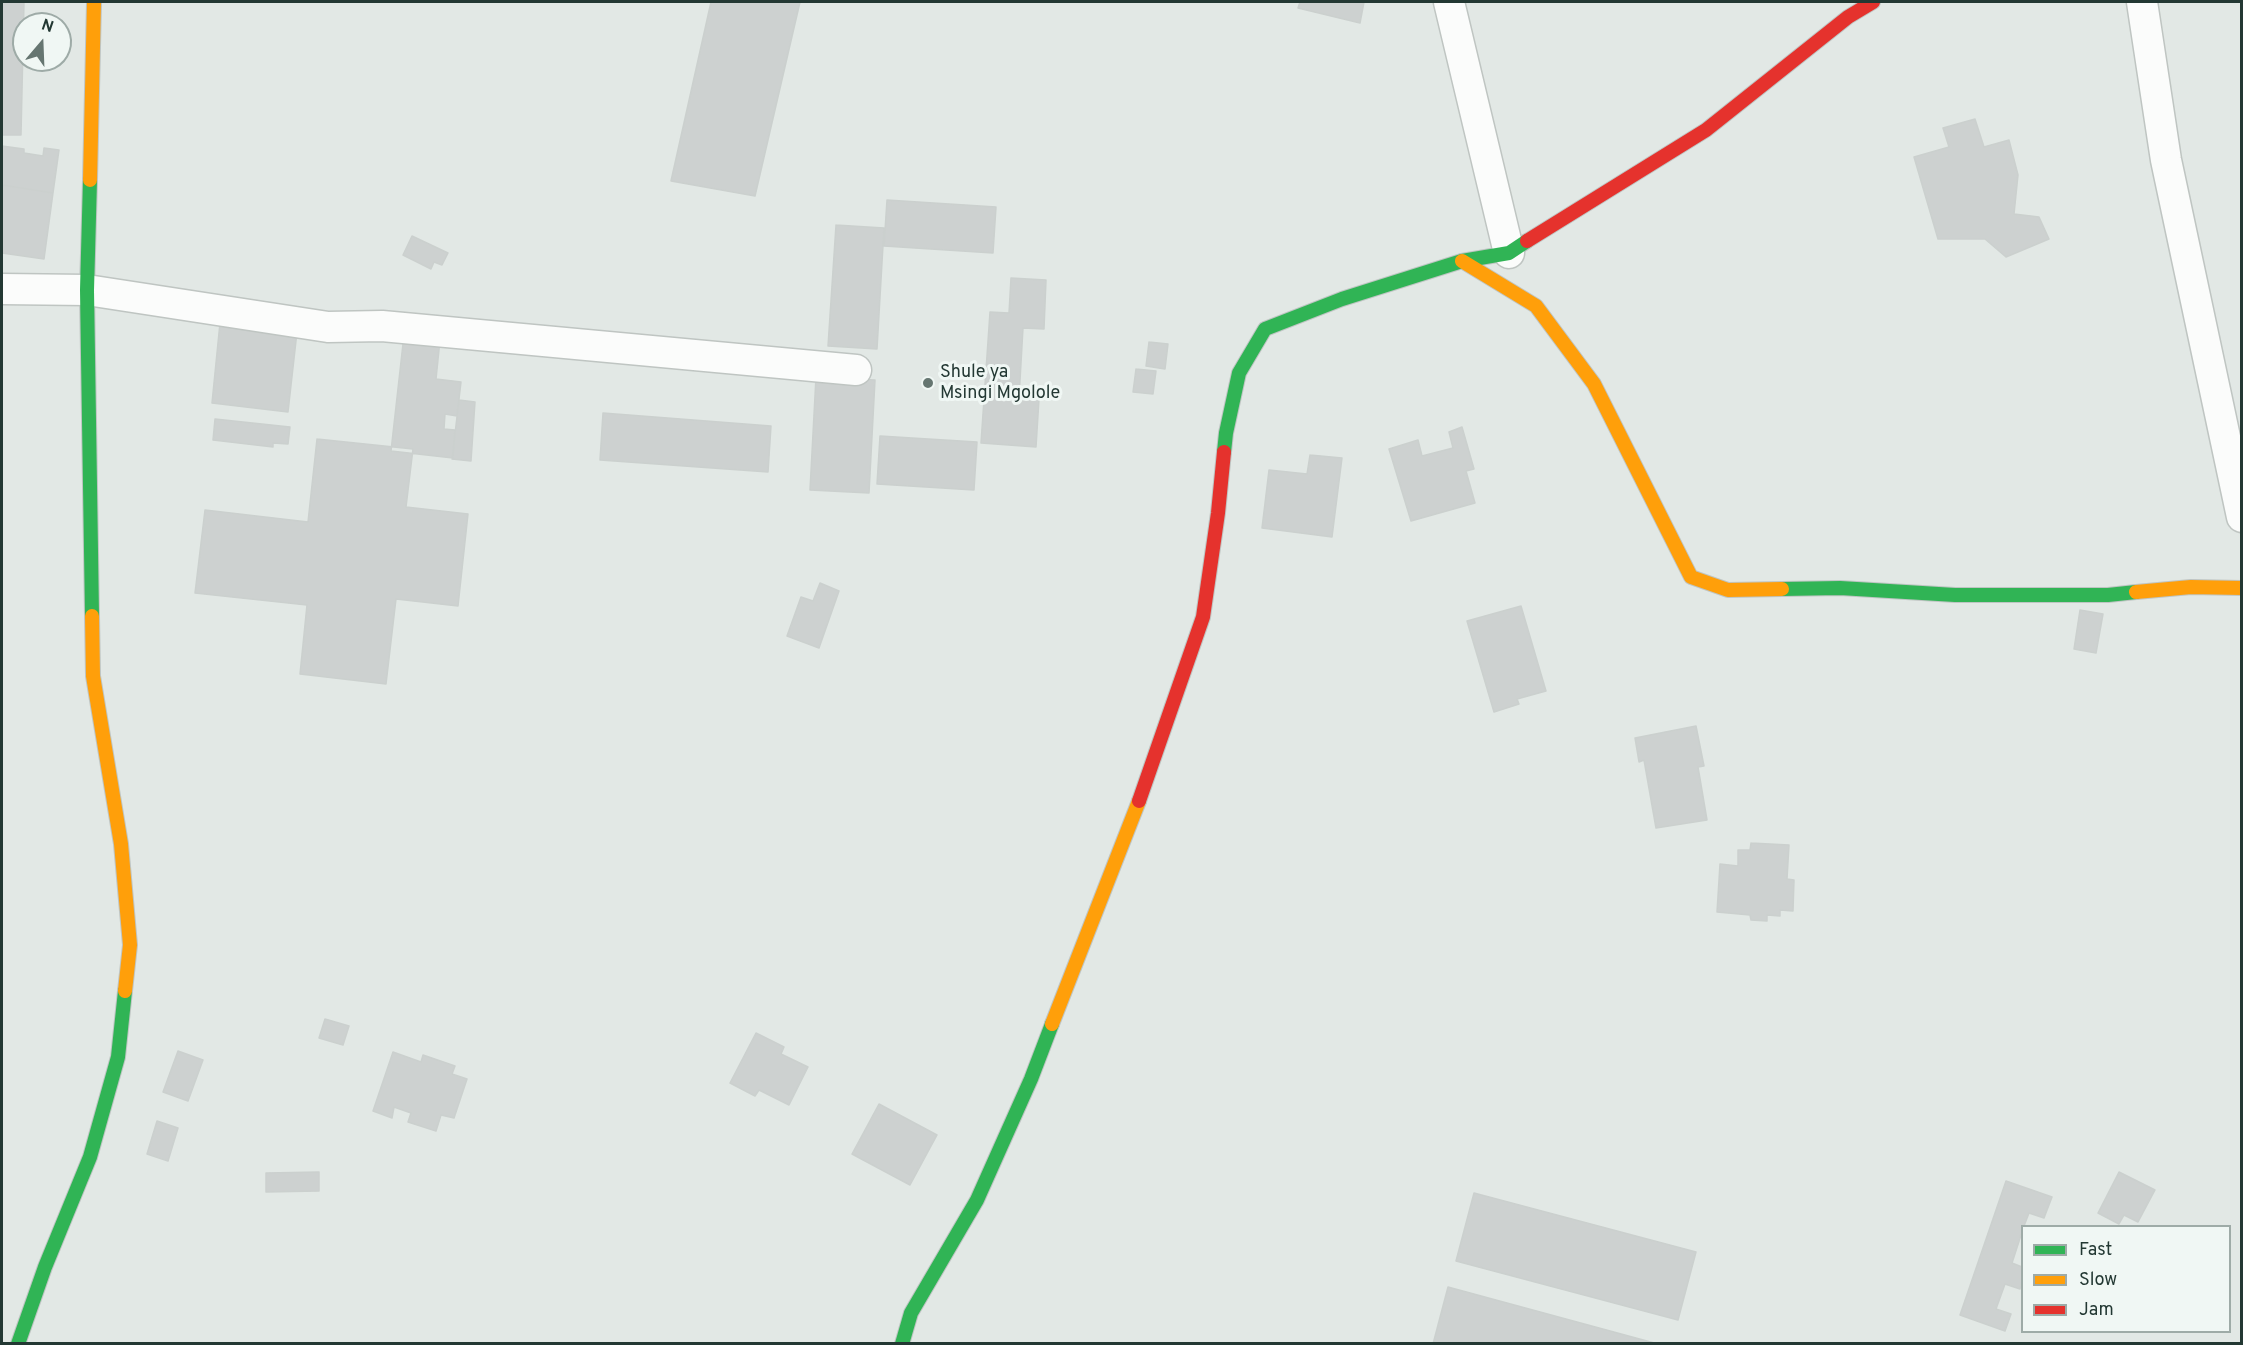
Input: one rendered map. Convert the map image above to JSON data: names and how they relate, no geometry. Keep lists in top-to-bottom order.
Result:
{
  "places": ["Shule ya Msingi Mgolole"],
  "legend": ["Fast", "Slow", "Jam"],
  "north": "top"
}
